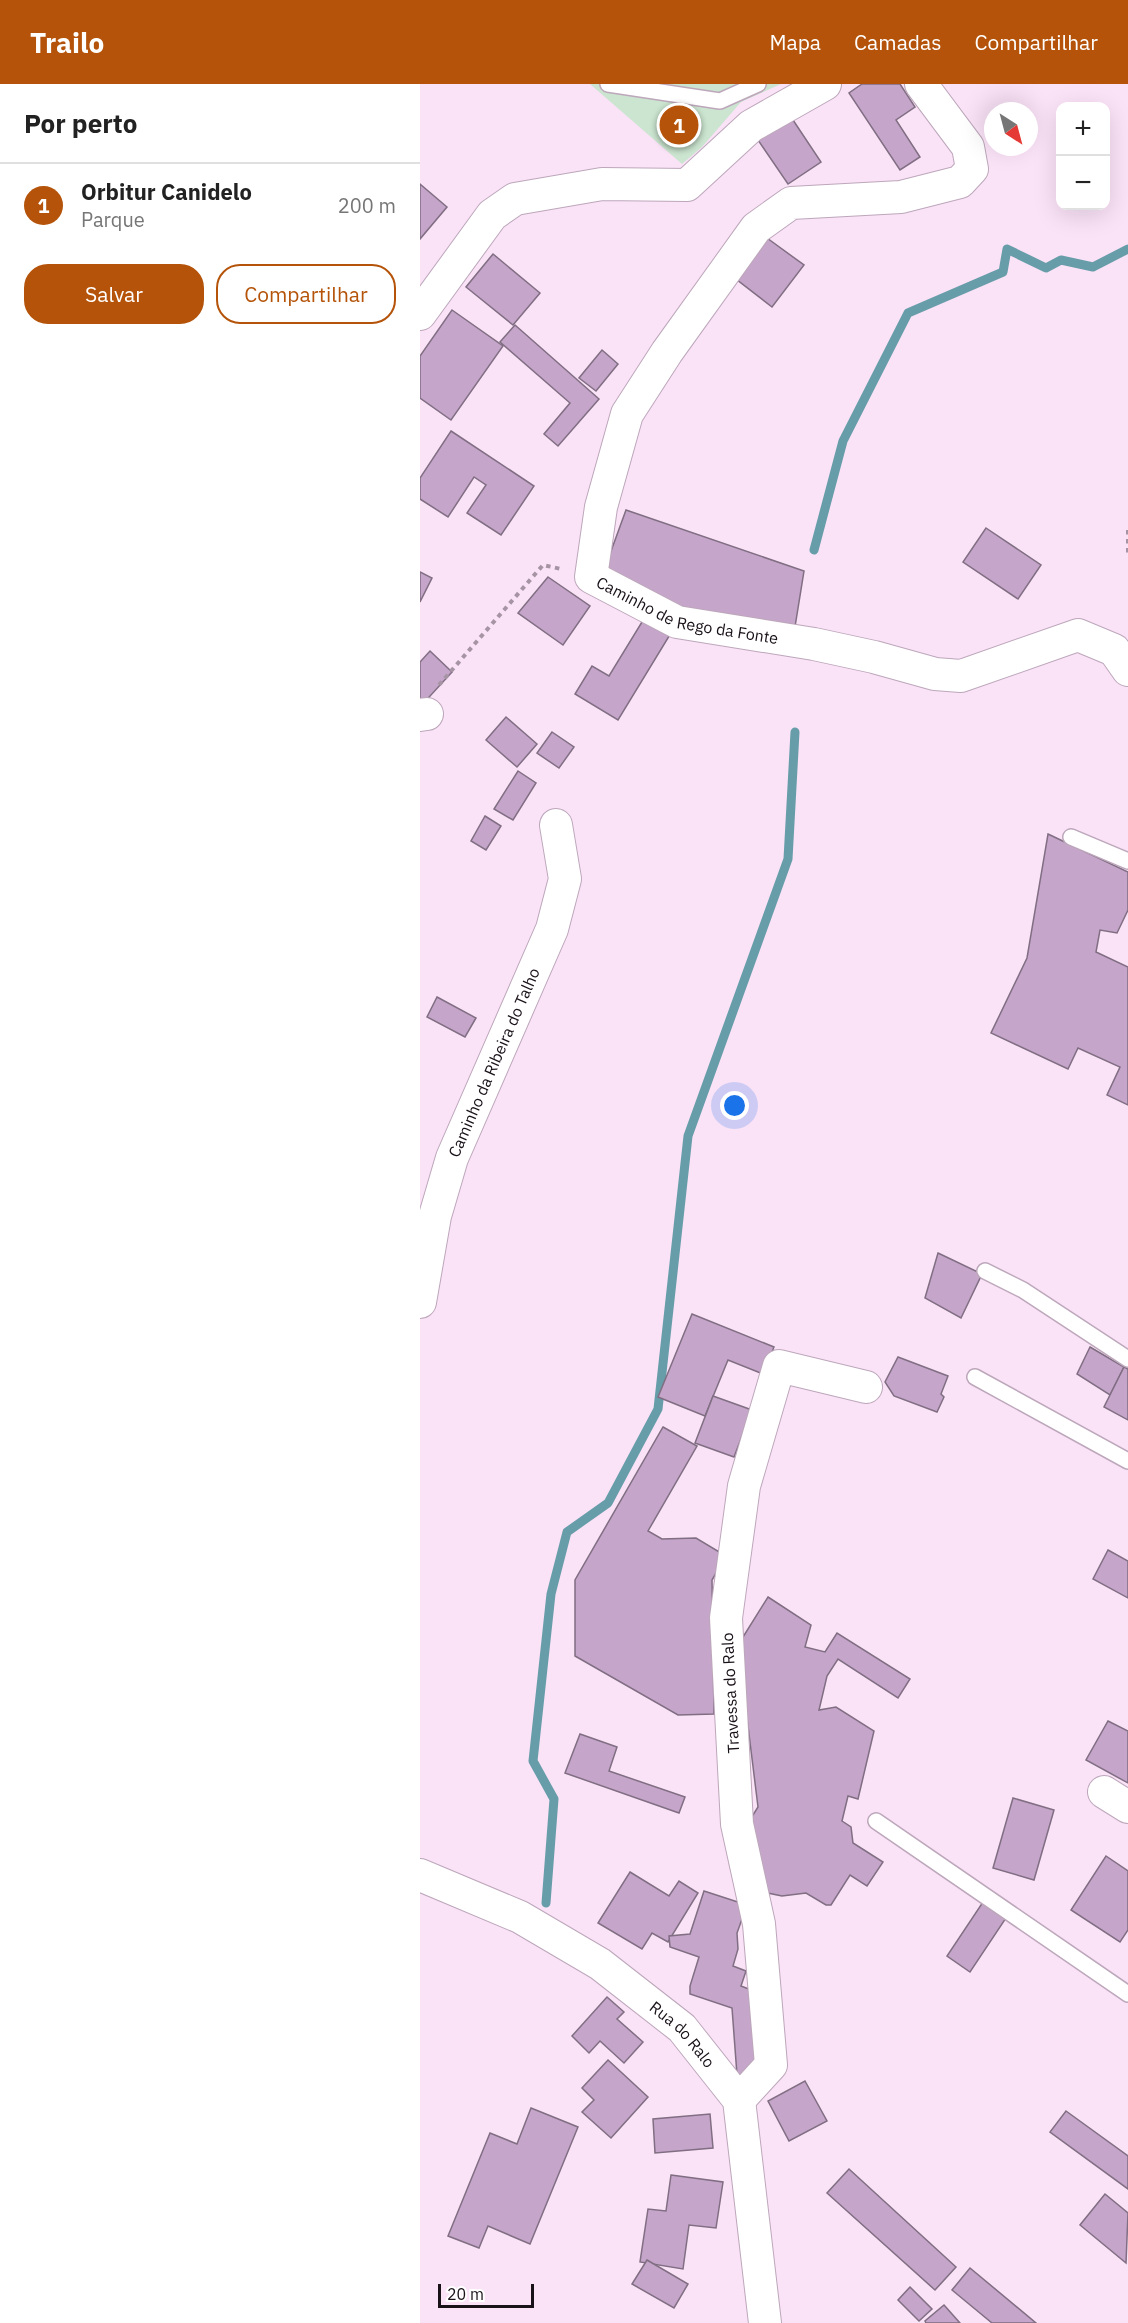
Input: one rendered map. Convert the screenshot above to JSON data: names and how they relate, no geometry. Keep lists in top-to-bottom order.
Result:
{
  "streets": {
    "street": [
      "Caminho de Rego da Fonte",
      "Caminho da Ribeira do Talho",
      "Travessa do Ralo",
      "Rua do Ralo"
    ]
  },
  "crossings": [
    ["Travessa do Ralo", "Rua do Ralo"]
  ],
  "scale_bar": "20 m",
  "north": "bottom right",
  "page": {
    "header": "Trailo",
    "nav": ["Mapa", "Camadas", "Compartilhar"],
    "heading": "Por perto",
    "map_buttons": ["+", "−"],
    "pins": "1",
    "list": [
      {
        "mark": "1",
        "name": "Orbitur Canidelo",
        "note": "Parque",
        "value": "200 m"
      }
    ],
    "buttons": ["Salvar", "Compartilhar"],
    "scale": "20 m"
  }
}
